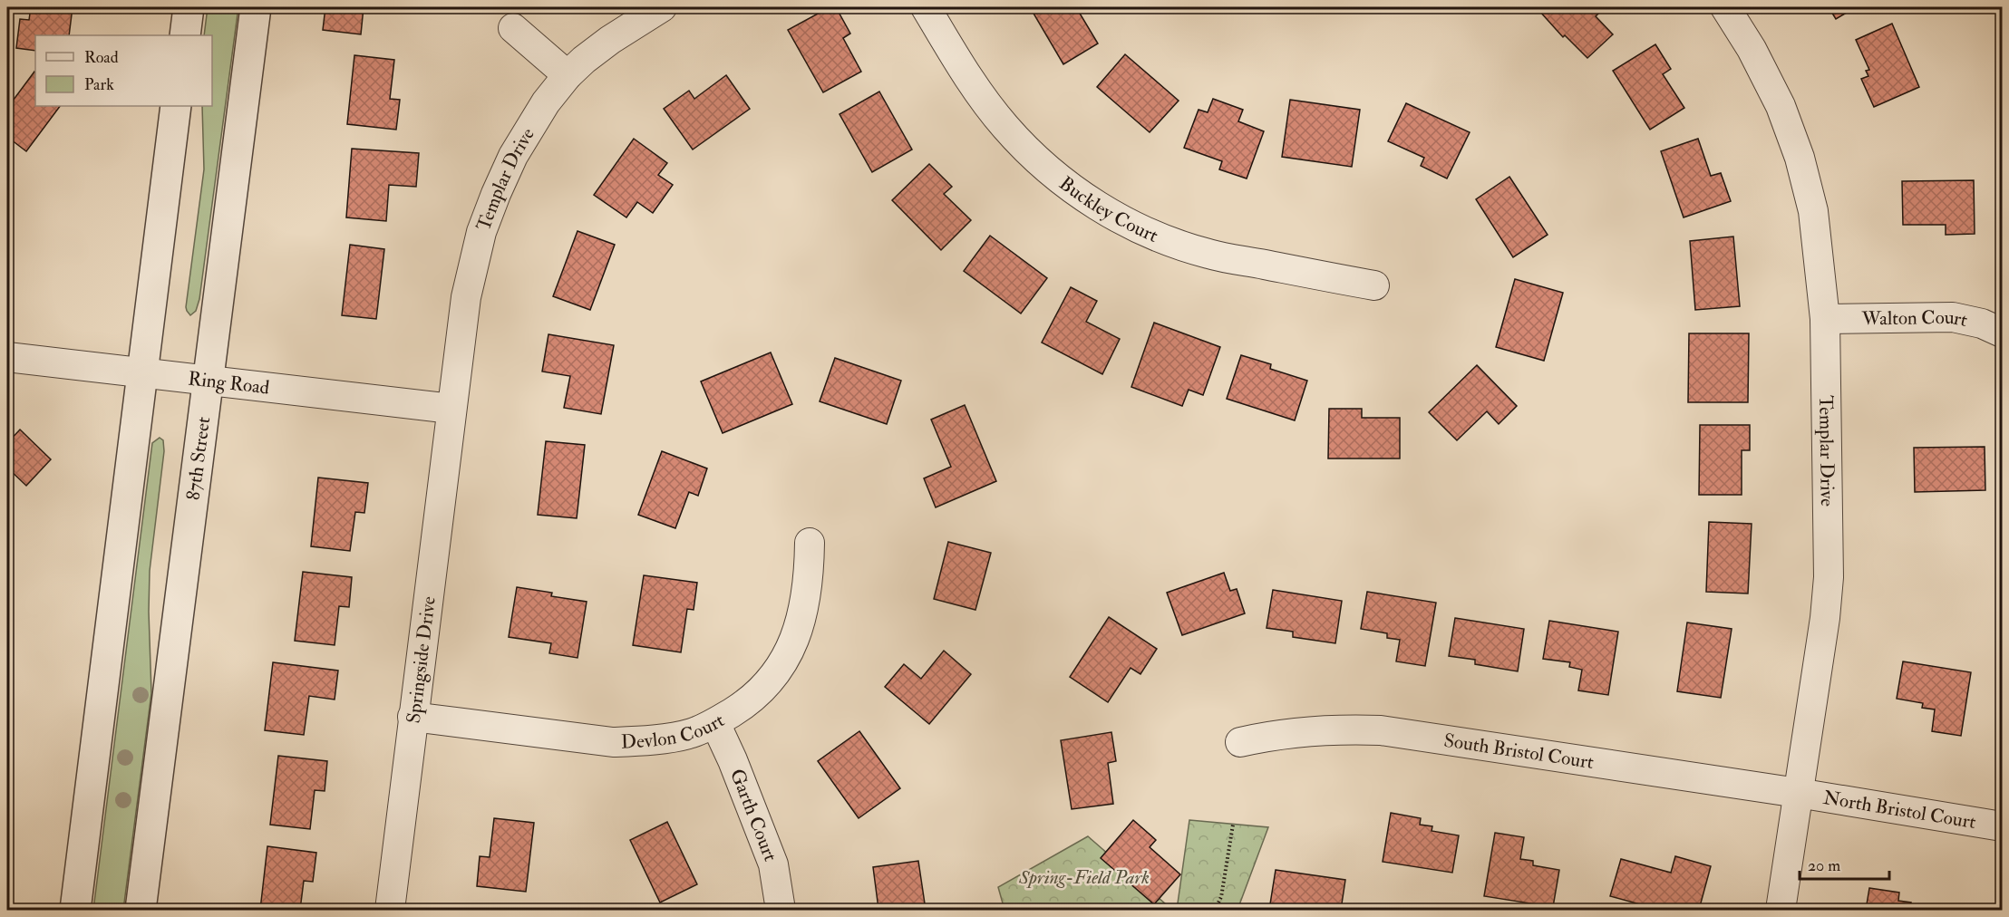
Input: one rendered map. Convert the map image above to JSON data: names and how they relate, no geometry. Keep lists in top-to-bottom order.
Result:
{
  "streets": {
    "street": [
      "Templar Drive",
      "Buckley Court",
      "Walton Court",
      "Ring Road",
      "87th Street",
      "Springside Drive",
      "Devlon Court",
      "South Bristol Court",
      "North Bristol Court",
      "Garth Court"
    ]
  },
  "crossings": [
    ["Templar Drive", "Walton Court"],
    ["Templar Drive", "Ring Road"],
    ["Templar Drive", "Springside Drive"],
    ["Templar Drive", "South Bristol Court"],
    ["Templar Drive", "North Bristol Court"],
    ["Ring Road", "87th Street"],
    ["Ring Road", "Springside Drive"],
    ["Springside Drive", "Devlon Court"],
    ["Devlon Court", "Garth Court"],
    ["South Bristol Court", "North Bristol Court"]
  ],
  "parks": ["Spring-Field Park"],
  "legend": ["Road", "Park"],
  "scale_bar": "20 m"
}
